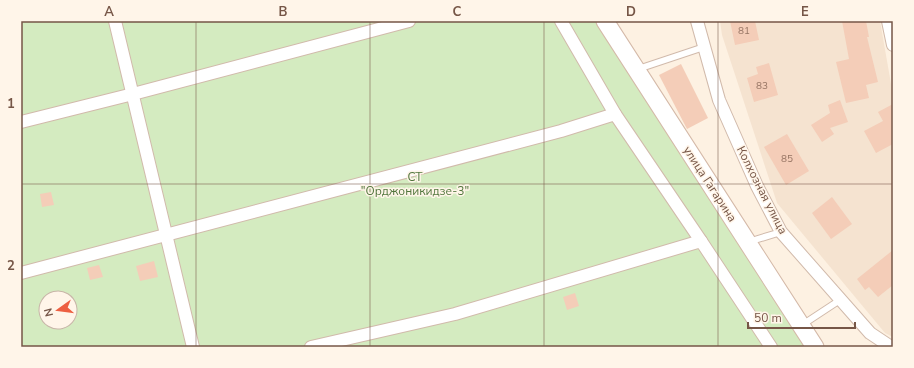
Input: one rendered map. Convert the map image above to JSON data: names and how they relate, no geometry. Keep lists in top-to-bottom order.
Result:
{
  "streets": {
    "main road": ["улица Гагарина"],
    "street": ["Колхозная улица"]
  },
  "parks": ["СТ \"Орджоникидзе-3\""],
  "house_numbers": ["81", "83", "85"],
  "scale_bar": "50 m",
  "north": "left",
  "grid": {
    "columns": [
      "A",
      "B",
      "C",
      "D",
      "E"
    ],
    "rows": ["1", "2"]
  }
}
